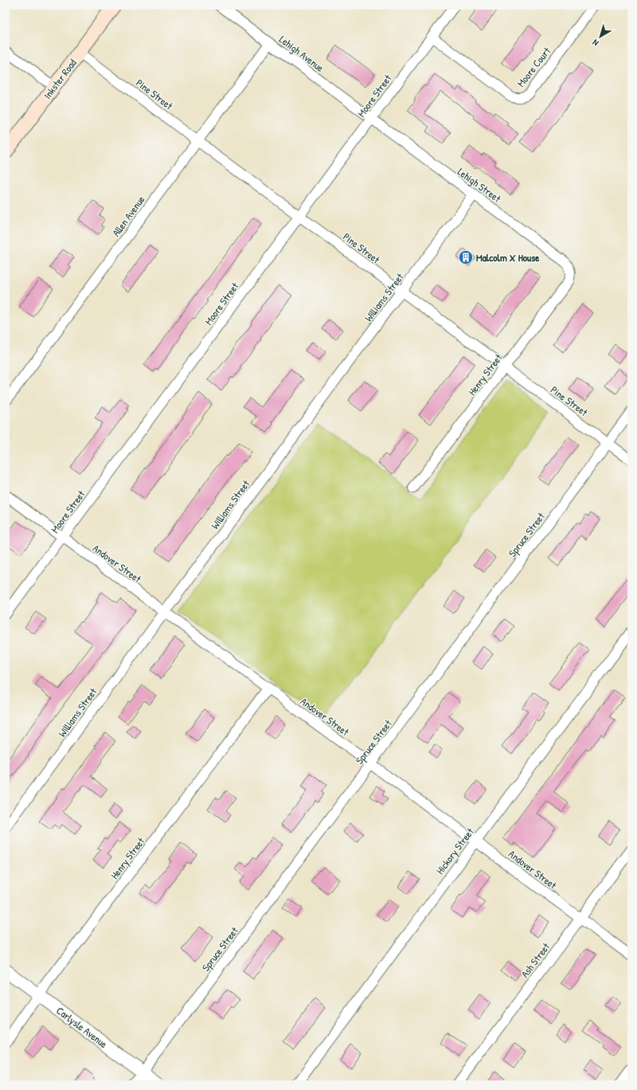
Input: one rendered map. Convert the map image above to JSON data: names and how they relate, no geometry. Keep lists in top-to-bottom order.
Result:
{
  "streets": {
    "main road": ["Inkster Road"],
    "street": [
      "Lehigh Avenue",
      "Moore Court",
      "Pine Street",
      "Moore Street",
      "Lehigh Street",
      "Allen Avenue",
      "Williams Street",
      "Henry Street",
      "Spruce Street",
      "Andover Street",
      "Hickory Street",
      "Ash Street",
      "Carlysle Avenue"
    ]
  },
  "crossings": [
    ["Lehigh Avenue", "Moore Street"],
    ["Lehigh Avenue", "Lehigh Street"],
    ["Lehigh Avenue", "Allen Avenue"],
    ["Moore Court", "Moore Street"],
    ["Inkster Road", "Pine Street"],
    ["Pine Street", "Moore Street"],
    ["Pine Street", "Allen Avenue"],
    ["Pine Street", "Williams Street"],
    ["Pine Street", "Henry Street"],
    ["Pine Street", "Spruce Street"],
    ["Moore Street", "Lehigh Street"],
    ["Moore Street", "Andover Street"],
    ["Lehigh Street", "Williams Street"],
    ["Lehigh Street", "Henry Street"],
    ["Williams Street", "Andover Street"],
    ["Henry Street", "Andover Street"],
    ["Henry Street", "Carlysle Avenue"],
    ["Spruce Street", "Andover Street"],
    ["Spruce Street", "Carlysle Avenue"],
    ["Andover Street", "Hickory Street"],
    ["Andover Street", "Ash Street"]
  ],
  "places": {
    "building": ["Malcolm X House"]
  },
  "north": "bottom left"
}
